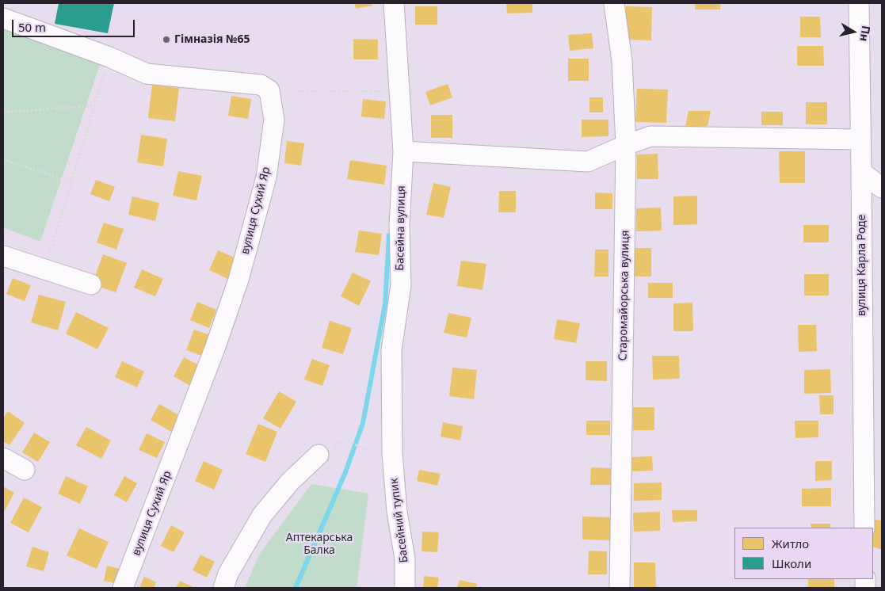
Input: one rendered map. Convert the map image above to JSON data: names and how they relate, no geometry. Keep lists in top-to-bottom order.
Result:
{
  "streets": {
    "street": [
      "вулиця Сухий Яр",
      "Басейна вулиця",
      "вулиця Карла Роде",
      "Старомайорська вулиця",
      "Басейний тупик"
    ]
  },
  "crossings": [
    ["Басейна вулиця", "Басейний тупик"]
  ],
  "parks": ["Аптекарська Балка"],
  "places": ["Гімназія №65"],
  "legend": ["Житло", "Школи"],
  "scale_bar": "50 m",
  "north": "right"
}
